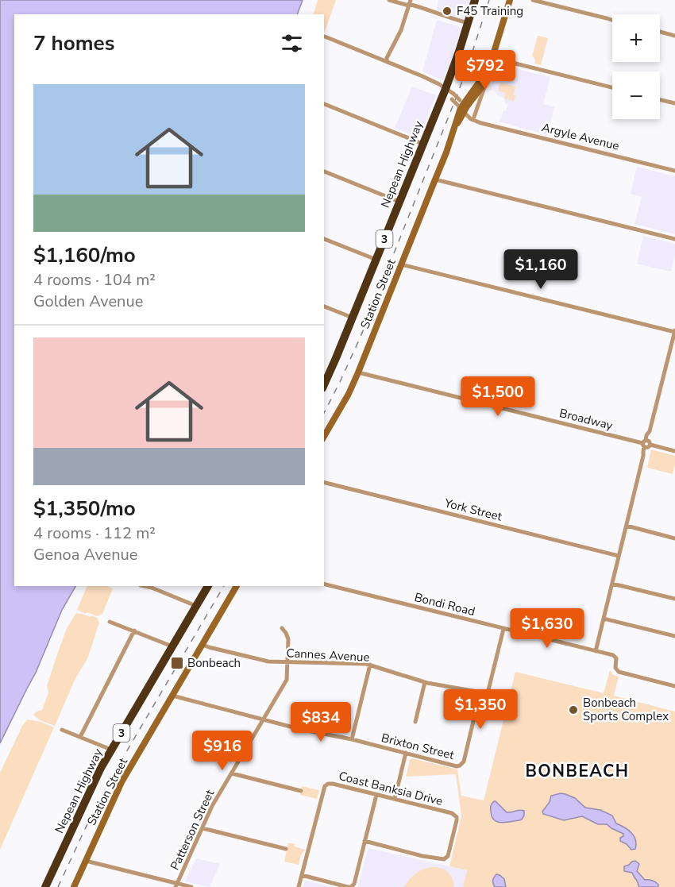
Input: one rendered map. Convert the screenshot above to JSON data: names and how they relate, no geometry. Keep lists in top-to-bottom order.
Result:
{
  "streets": {
    "highway": ["Nepean Highway", "3"],
    "street": [
      "Argyle Avenue",
      "Station Street",
      "Broadway",
      "York Street",
      "Bondi Road",
      "Cannes Avenue",
      "Brixton Street",
      "Coast Banksia Drive",
      "Patterson Street"
    ]
  },
  "crossings": [
    ["Argyle Avenue", "Nepean Highway"],
    ["Argyle Avenue", "Station Street"],
    ["Station Street", "Broadway"],
    ["Station Street", "Cannes Avenue"],
    ["Station Street", "Brixton Street"],
    ["Cannes Avenue", "Brixton Street"],
    ["Cannes Avenue", "Patterson Street"],
    ["Brixton Street", "Patterson Street"]
  ],
  "districts": ["BONBEACH"],
  "places": {
    "other": ["F45 Training", "Bonbeach Sports Complex"],
    "transit": ["Bonbeach"]
  },
  "page": {
    "map_buttons": ["+", "−"],
    "heading": "7 homes",
    "price": [
      "$792",
      "$1,160",
      "$1,500",
      "$1,630",
      "$1,350",
      "$834",
      "$916"
    ],
    "list": [
      {
        "name": "$1,160/mo",
        "note": "4 rooms · 104 m² · Golden Avenue"
      },
      {
        "name": "$1,350/mo",
        "note": "4 rooms · 112 m² · Genoa Avenue"
      }
    ]
  }
}
